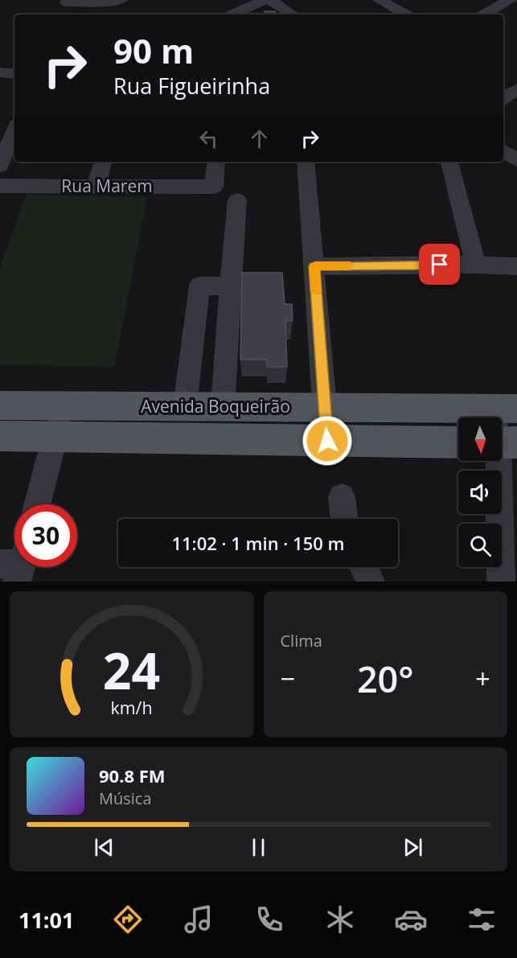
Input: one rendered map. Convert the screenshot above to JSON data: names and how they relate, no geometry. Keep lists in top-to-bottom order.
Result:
{
  "streets": {
    "main road": ["Avenida Boqueirão"],
    "street": ["Rua Marem"]
  },
  "north": "bottom",
  "page": {
    "turn": ["90 m", "Rua Figueirinha"],
    "limit": "30",
    "trip": "11:02 · 1 min · 150 m",
    "tile": "Clima",
    "heat": ["−", "20°", "+"],
    "song": ["90.8 FM", "Música"],
    "tabs": "11:01",
    "gauge": ["24", "km/h"]
  }
}
